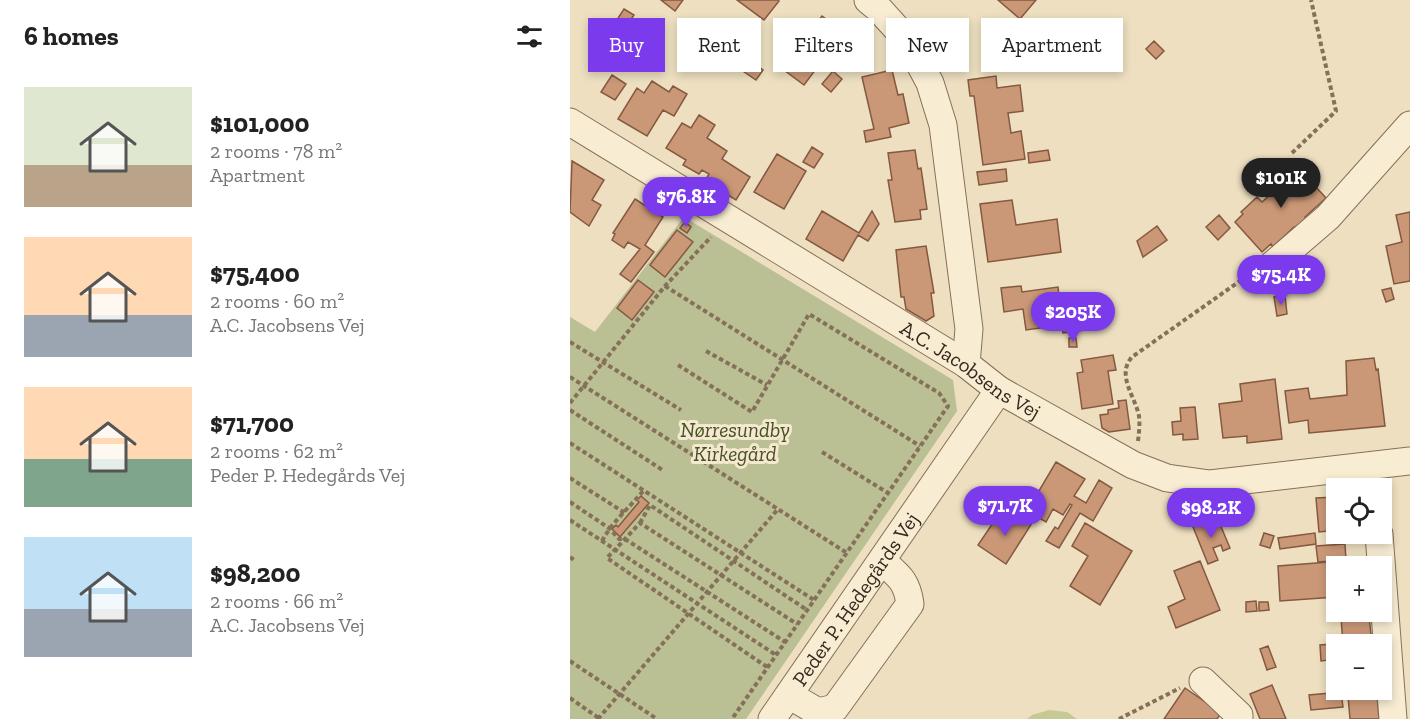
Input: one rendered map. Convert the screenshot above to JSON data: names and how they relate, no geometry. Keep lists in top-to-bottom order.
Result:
{
  "streets": {
    "street": ["A.C. Jacobsens Vej", "Peder P. Hedegårds Vej"]
  },
  "crossings": [
    ["A.C. Jacobsens Vej", "Peder P. Hedegårds Vej"]
  ],
  "parks": ["Nørresundby Kirkegård"],
  "page": {
    "heading": "6 homes",
    "chip": [
      "Buy",
      "Rent",
      "Filters",
      "New",
      "Apartment"
    ],
    "list": [
      {
        "name": "$101,000",
        "note": "2 rooms · 78 m² · Apartment"
      },
      {
        "name": "$75,400",
        "note": "2 rooms · 60 m² · A.C. Jacobsens Vej"
      },
      {
        "name": "$71,700",
        "note": "2 rooms · 62 m² · Peder P. Hedegårds Vej"
      },
      {
        "name": "$98,200",
        "note": "2 rooms · 66 m² · A.C. Jacobsens Vej"
      }
    ],
    "price": [
      "$101K",
      "$76.8K",
      "$75.4K",
      "$205K",
      "$71.7K",
      "$98.2K"
    ],
    "map_buttons": ["+", "−"]
  }
}
